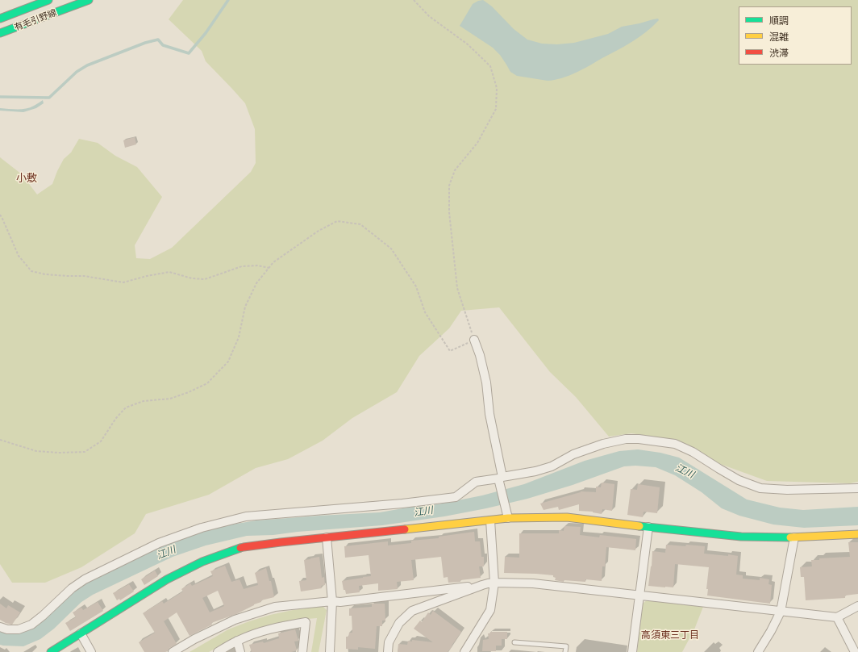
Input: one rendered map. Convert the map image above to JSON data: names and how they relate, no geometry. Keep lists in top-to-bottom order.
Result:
{
  "streets": {
    "street": ["有毛引野線"]
  },
  "districts": ["小敷", "高須東三丁目"],
  "water": ["江川"],
  "legend": ["順調", "混雑", "渋滞"]
}
